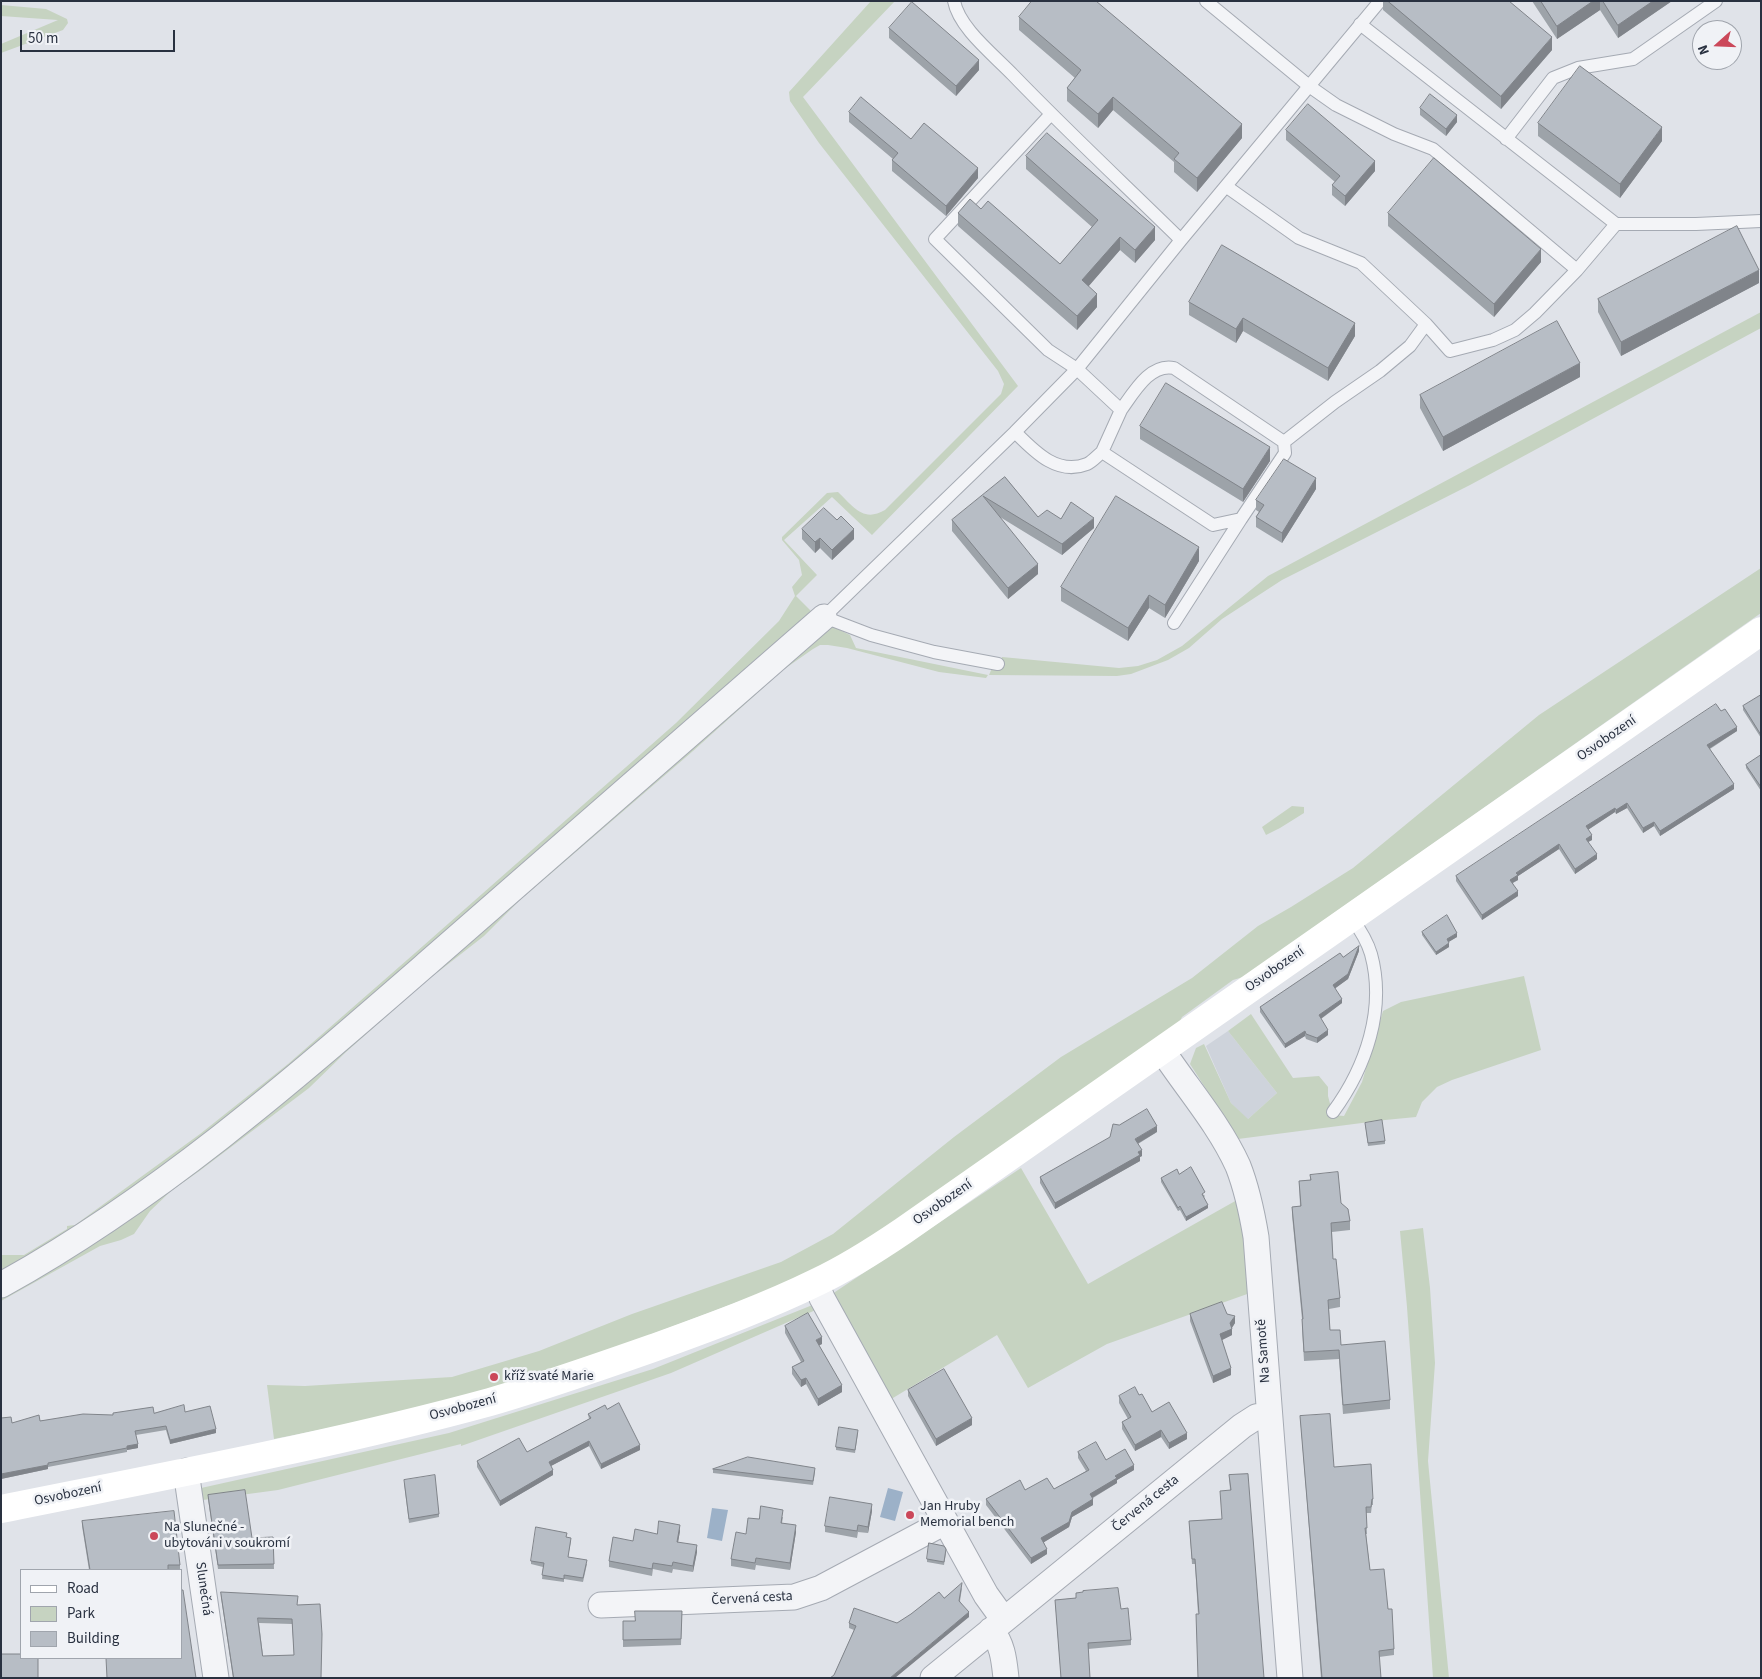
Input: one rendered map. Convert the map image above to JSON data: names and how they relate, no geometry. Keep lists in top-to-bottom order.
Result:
{
  "streets": {
    "main road": ["Osvobození"],
    "street": ["Na Samotě", "Červená cesta", "Slunečná"]
  },
  "crossings": [
    ["Osvobození", "Na Samotě"],
    ["Osvobození", "Slunečná"],
    ["Na Samotě", "Červená cesta"]
  ],
  "places": ["kříž svaté Marie", "Jan Hruby Memorial bench", "Na Slunečné - ubytováni v soukromí"],
  "legend": ["Road", "Park", "Building"],
  "scale_bar": "50 m",
  "north": "left"
}
